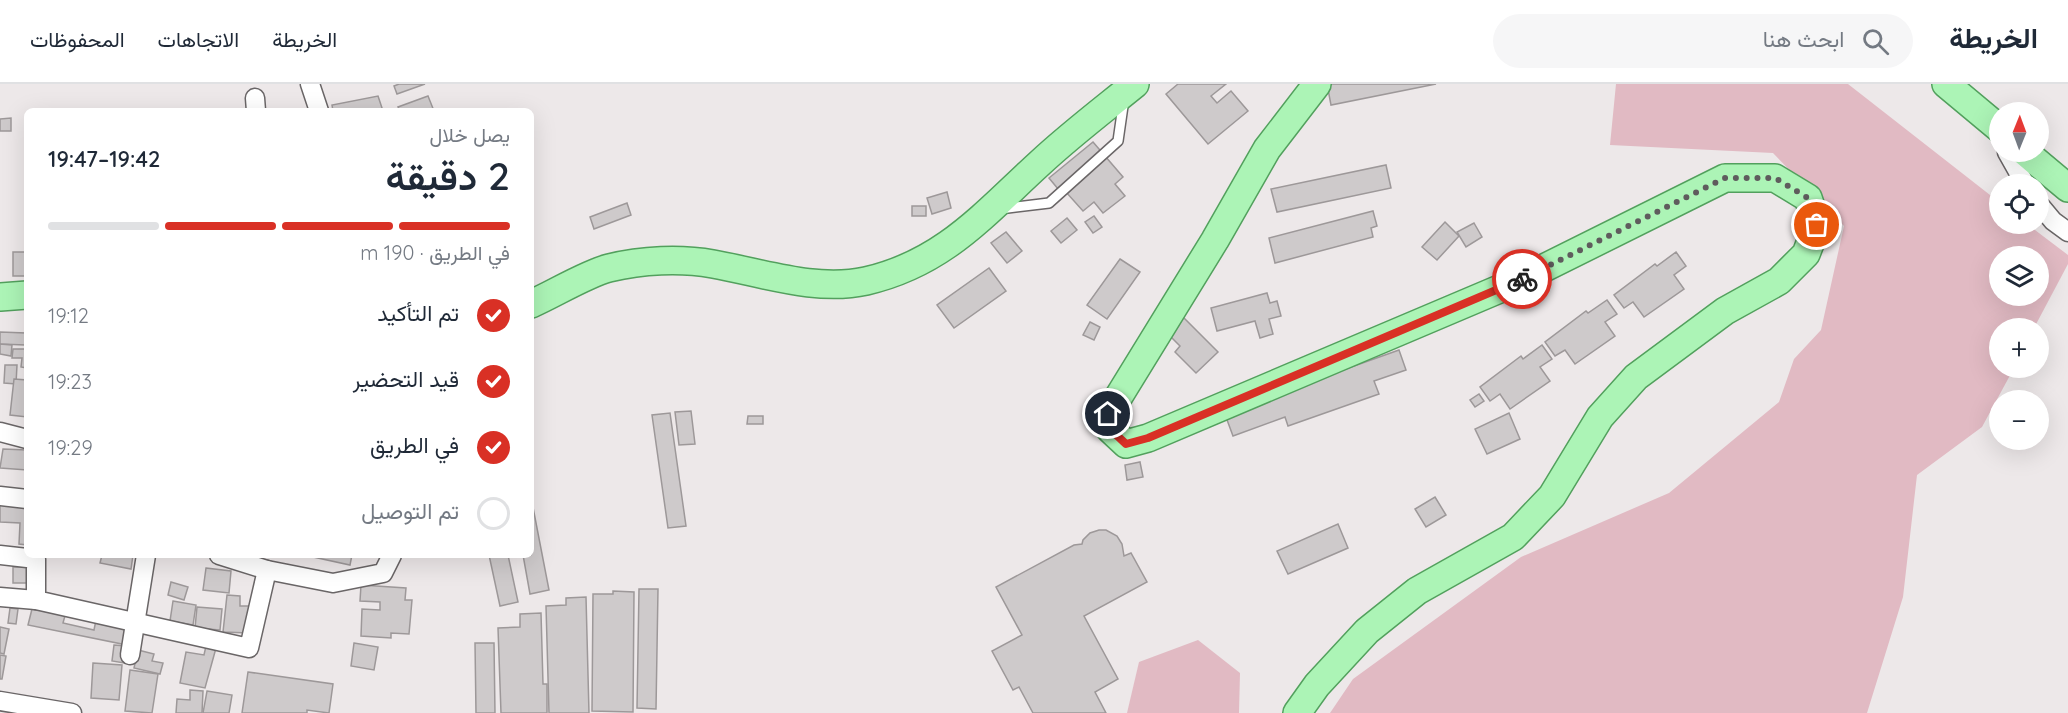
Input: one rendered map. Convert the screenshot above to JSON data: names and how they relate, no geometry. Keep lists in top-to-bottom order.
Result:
{
  "north": "top",
  "page": {
    "header": "الخريطة",
    "search": "ابحث هنا",
    "nav": ["الخريطة", "الاتجاهات", "المحفوظات"],
    "map_buttons": ["+", "−"],
    "heading": ["2 دقيقة", "يصل خلال", "19:42–19:47"],
    "bar": "في الطريق · 190 m",
    "list": [
      ["تم التأكيد", "19:12"],
      ["قيد التحضير", "19:23"],
      ["في الطريق", "19:29"],
      "تم التوصيل"
    ]
  }
}
